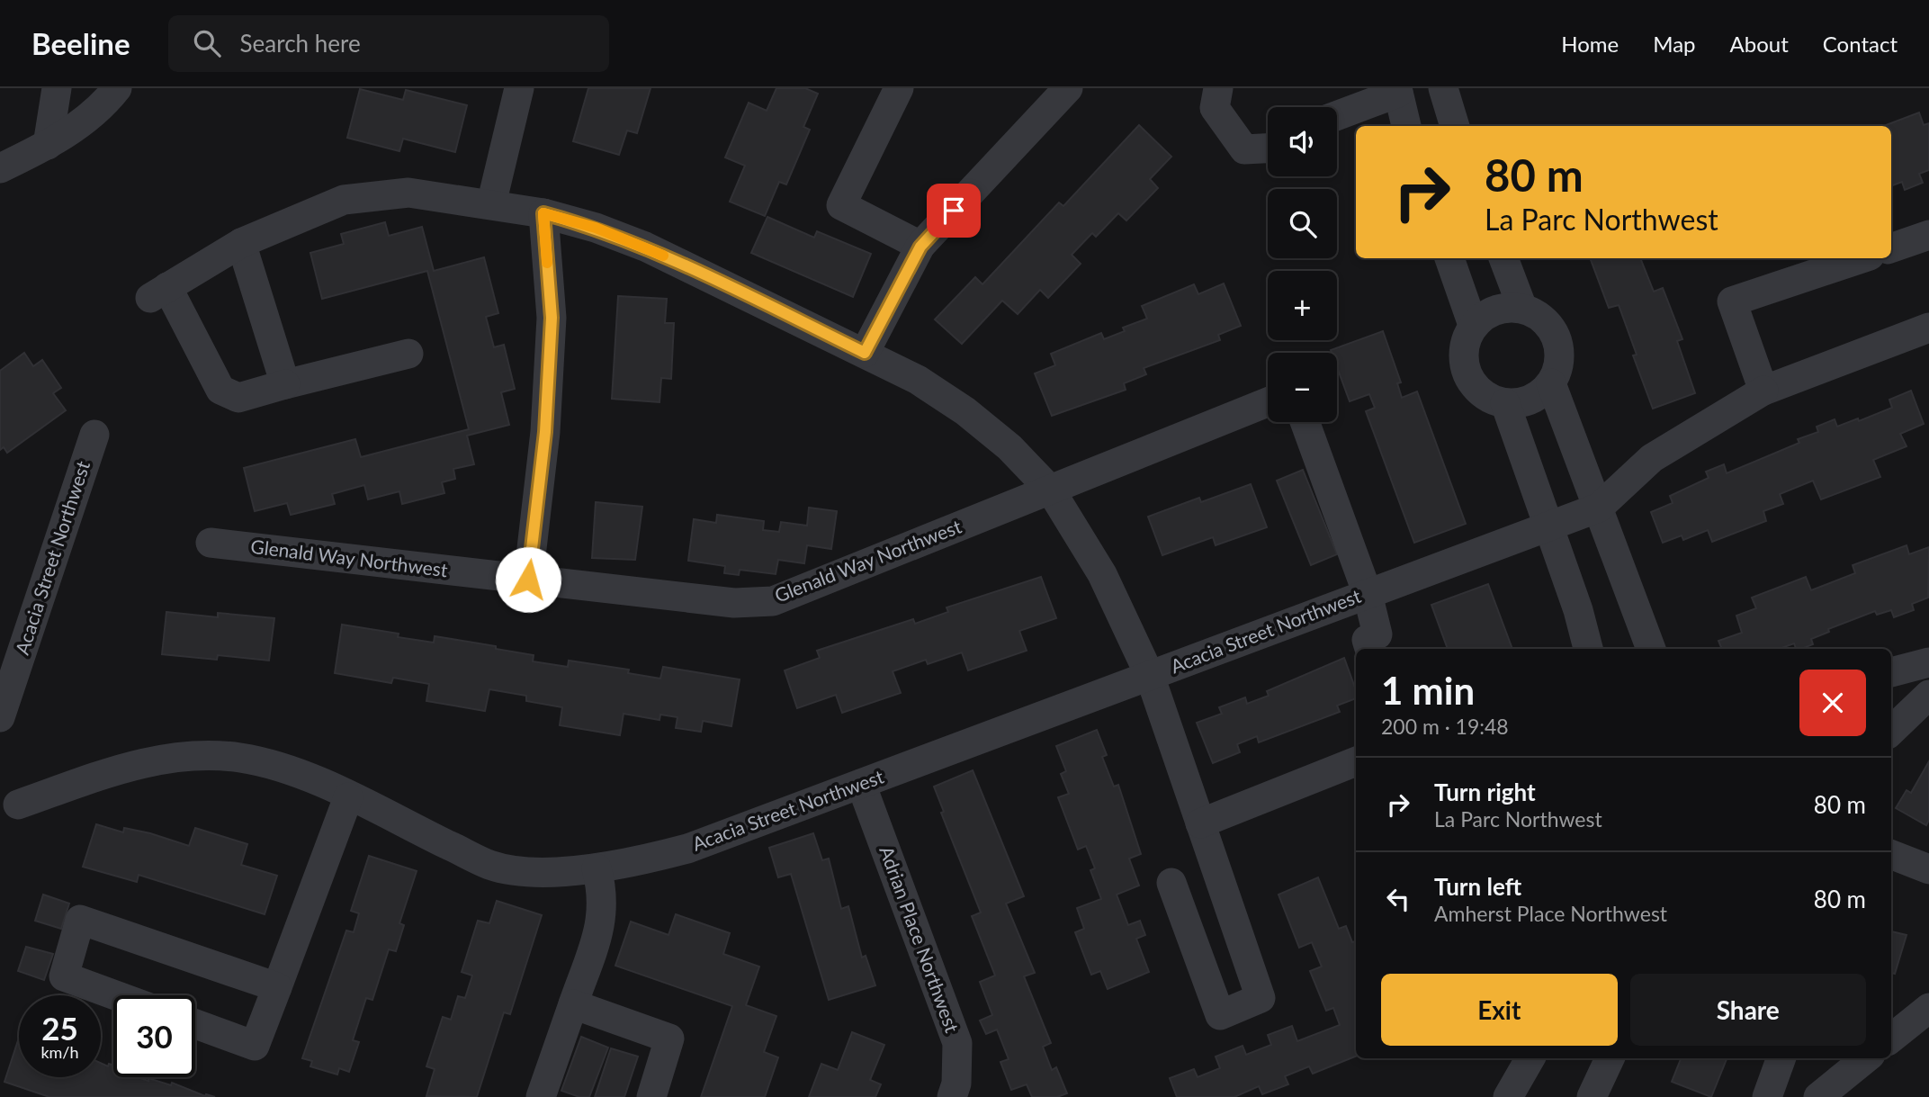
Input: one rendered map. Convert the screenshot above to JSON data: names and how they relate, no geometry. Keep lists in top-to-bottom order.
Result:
{
  "streets": {
    "street": ["Acacia Street Northwest", "Glenald Way Northwest", "Adrian Place Northwest"]
  },
  "crossings": [
    ["Acacia Street Northwest", "Adrian Place Northwest"]
  ],
  "page": {
    "header": "Beeline",
    "search": "Search here",
    "nav": [
      "Home",
      "Map",
      "About",
      "Contact"
    ],
    "map_buttons": ["+", "−"],
    "turn": ["80 m", "La Parc Northwest"],
    "heading": ["1 min", "200 m · 19:48"],
    "list": [
      {
        "name": "Turn right",
        "note": "La Parc Northwest",
        "value": "80 m"
      },
      {
        "name": "Turn left",
        "note": "Amherst Place Northwest",
        "value": "80 m"
      }
    ],
    "buttons": ["Exit", "Share"],
    "speed": "25 km/h",
    "limit": "30"
  }
}
